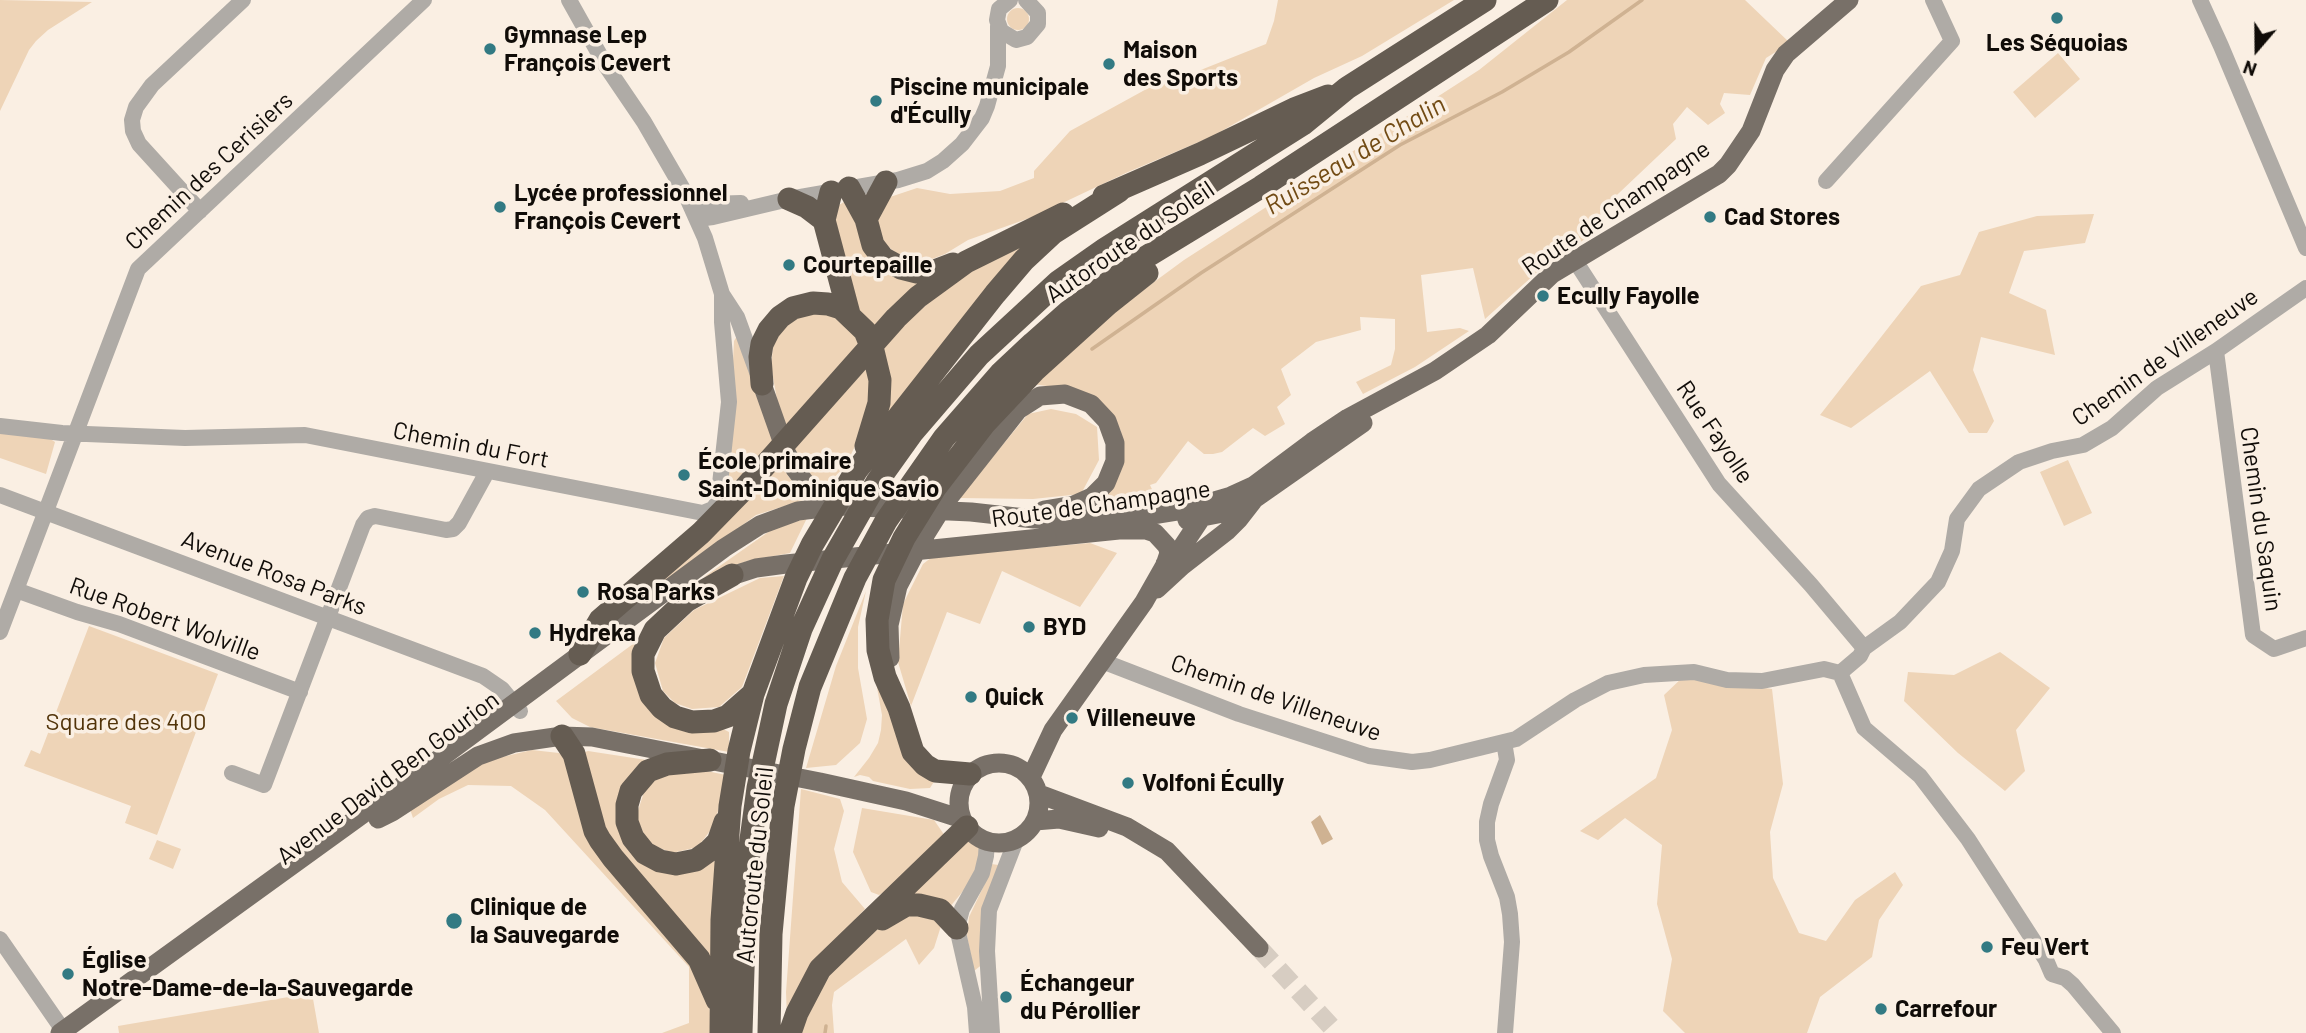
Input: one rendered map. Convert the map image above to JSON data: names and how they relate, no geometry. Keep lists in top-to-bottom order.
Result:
{
  "streets": {
    "highway": ["Autoroute du Soleil"],
    "main road": ["Route de Champagne", "Avenue David Ben Gourion"],
    "street": [
      "Chemin des Cerisiers",
      "Chemin de Villeneuve",
      "Rue Fayolle",
      "Chemin du Fort",
      "Chemin du Saquin",
      "Avenue Rosa Parks",
      "Rue Robert Wolville"
    ]
  },
  "crossings": [
    ["Chemin des Cerisiers", "Chemin du Fort"],
    ["Chemin des Cerisiers", "Avenue Rosa Parks"],
    ["Chemin des Cerisiers", "Rue Robert Wolville"],
    ["Route de Champagne", "Rue Fayolle"],
    ["Route de Champagne", "Avenue David Ben Gourion"],
    ["Chemin de Villeneuve", "Rue Fayolle"],
    ["Chemin de Villeneuve", "Chemin du Saquin"],
    ["Avenue Rosa Parks", "Avenue David Ben Gourion"]
  ],
  "water": ["Ruisseau de Chalin"],
  "parks": ["Square des 400"],
  "places": [
    "Les Séquoias",
    "Gymnase Lep François Cevert",
    "Maison des Sports",
    "Piscine municipale d'Écully",
    "Lycée professionnel François Cevert",
    "Cad Stores",
    "Courtepaille",
    "Ecully Fayolle",
    "École primaire Saint-Dominique Savio",
    "Rosa Parks",
    "BYD",
    "Hydreka",
    "Quick",
    "Villeneuve",
    "Volfoni Écully",
    "Clinique de la Sauvegarde",
    "Feu Vert",
    "Église Notre-Dame-de-la-Sauvegarde",
    "Échangeur du Pérollier",
    "Carrefour"
  ],
  "north": "bottom"
}
